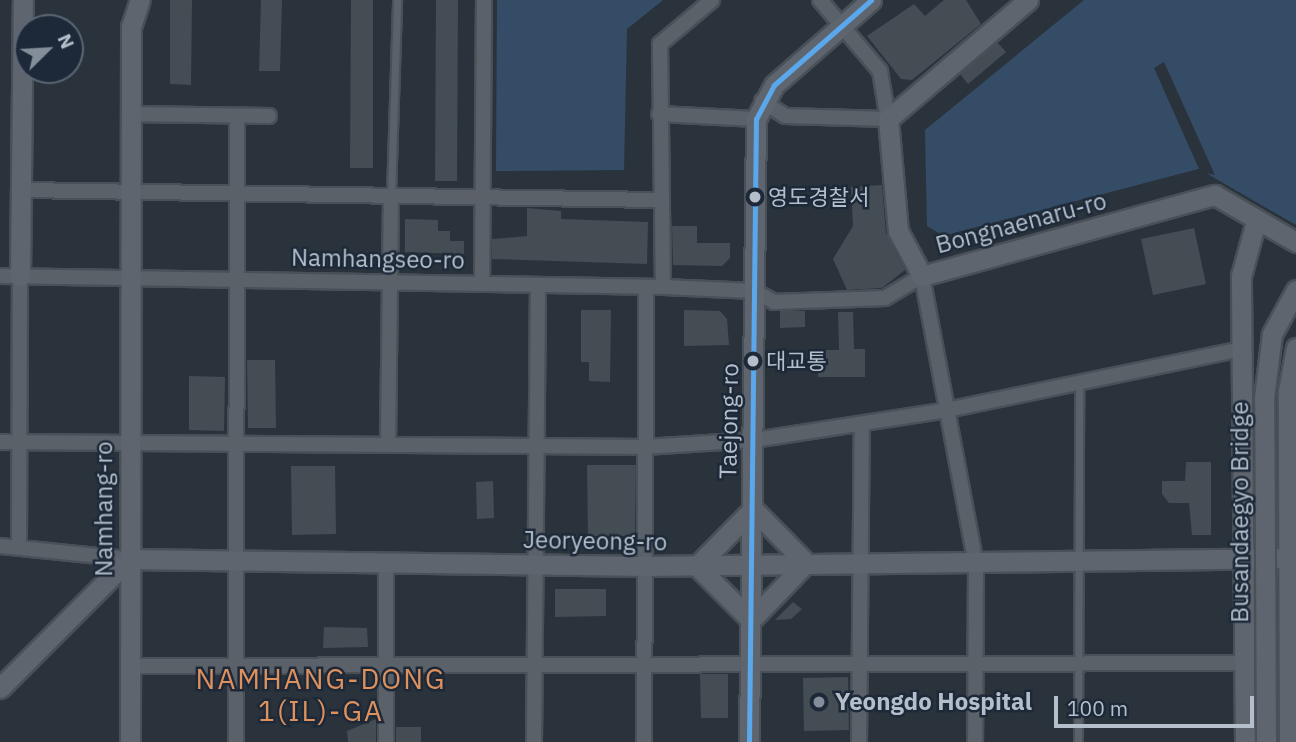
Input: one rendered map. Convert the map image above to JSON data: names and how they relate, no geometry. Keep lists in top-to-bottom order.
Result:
{
  "streets": {
    "main road": [
      "Bongnaenaru-ro",
      "Taejong-ro",
      "Namhang-ro",
      "Busandaegyo Bridge",
      "Jeoryeong-ro"
    ],
    "street": ["Namhangseo-ro"]
  },
  "crossings": [
    ["Bongnaenaru-ro", "Namhangseo-ro"],
    ["Namhangseo-ro", "Taejong-ro"],
    ["Namhangseo-ro", "Namhang-ro"],
    ["Taejong-ro", "Jeoryeong-ro"],
    ["Namhang-ro", "Jeoryeong-ro"]
  ],
  "districts": ["NAMHANG-DONG 1(IL)-GA"],
  "places": ["영도경찰서", "대교통", "Yeongdo Hospital"],
  "scale_bar": "100 m",
  "north": "top right"
}
